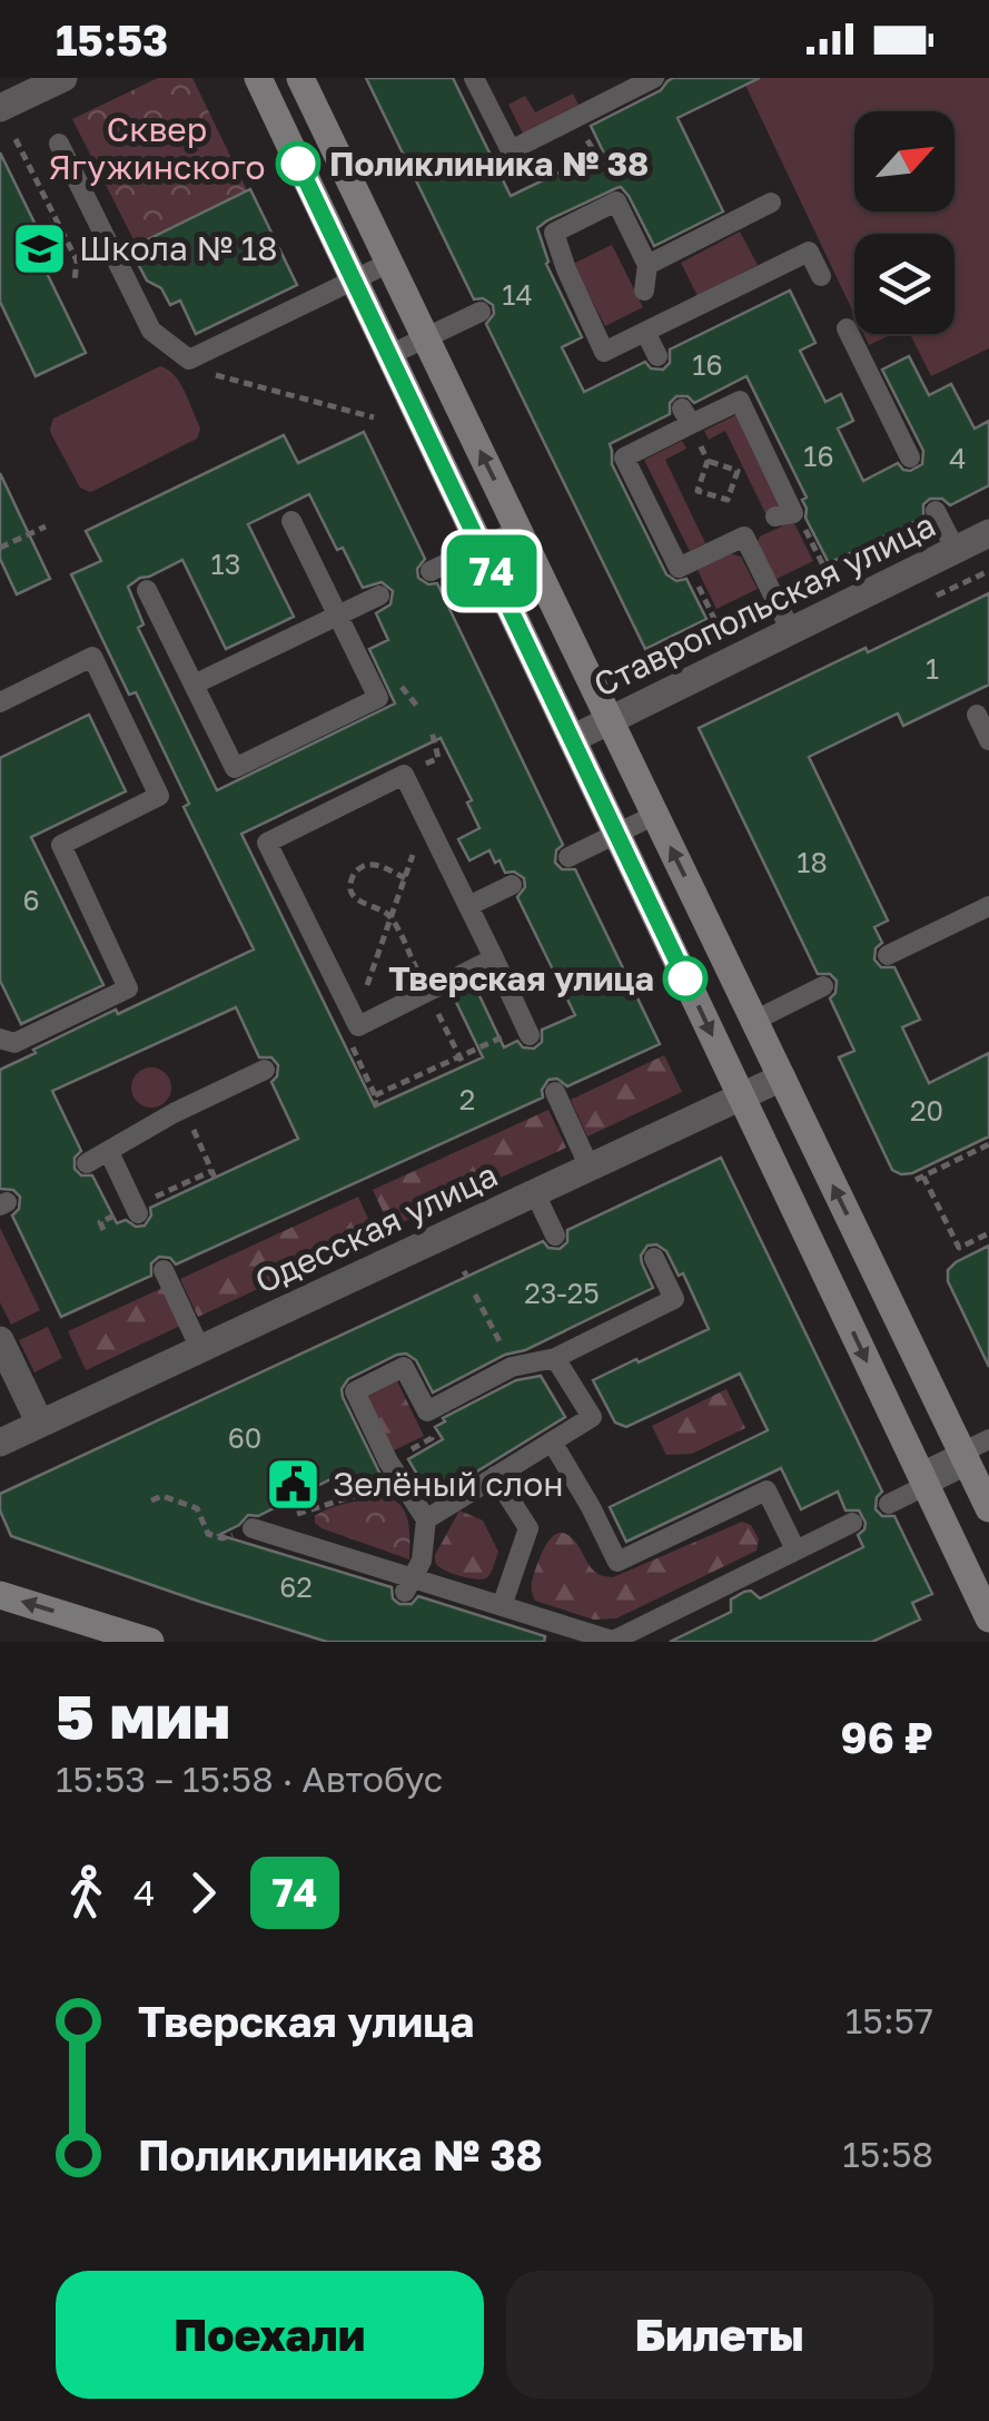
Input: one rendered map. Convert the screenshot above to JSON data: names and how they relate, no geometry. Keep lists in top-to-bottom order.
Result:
{
  "streets": {
    "street": ["Ставропольская улица", "Одесская улица"]
  },
  "parks": ["Сквер Ягужинского"],
  "places": {
    "other": ["Поликлиника № 38", "Тверская улица"],
    "school or university": ["Школа № 18"],
    "public building": ["Зелёный слон"]
  },
  "lines": ["bus line 74"],
  "house_numbers": [
    "14",
    "16",
    "16",
    "4",
    "13",
    "1",
    "18",
    "6",
    "2",
    "20",
    "23-25",
    "60",
    "62"
  ],
  "north": "top right",
  "page": {
    "status": "15:53",
    "on_map": "74",
    "heading": ["5 мин", "15:53 – 15:58 · Автобус", "96 ₽"],
    "legs": ["4", "74"],
    "list": [
      {
        "name": "Тверская улица",
        "value": "15:57"
      },
      {
        "name": "Поликлиника № 38",
        "value": "15:58"
      }
    ],
    "buttons": ["Поехали", "Билеты"]
  }
}
